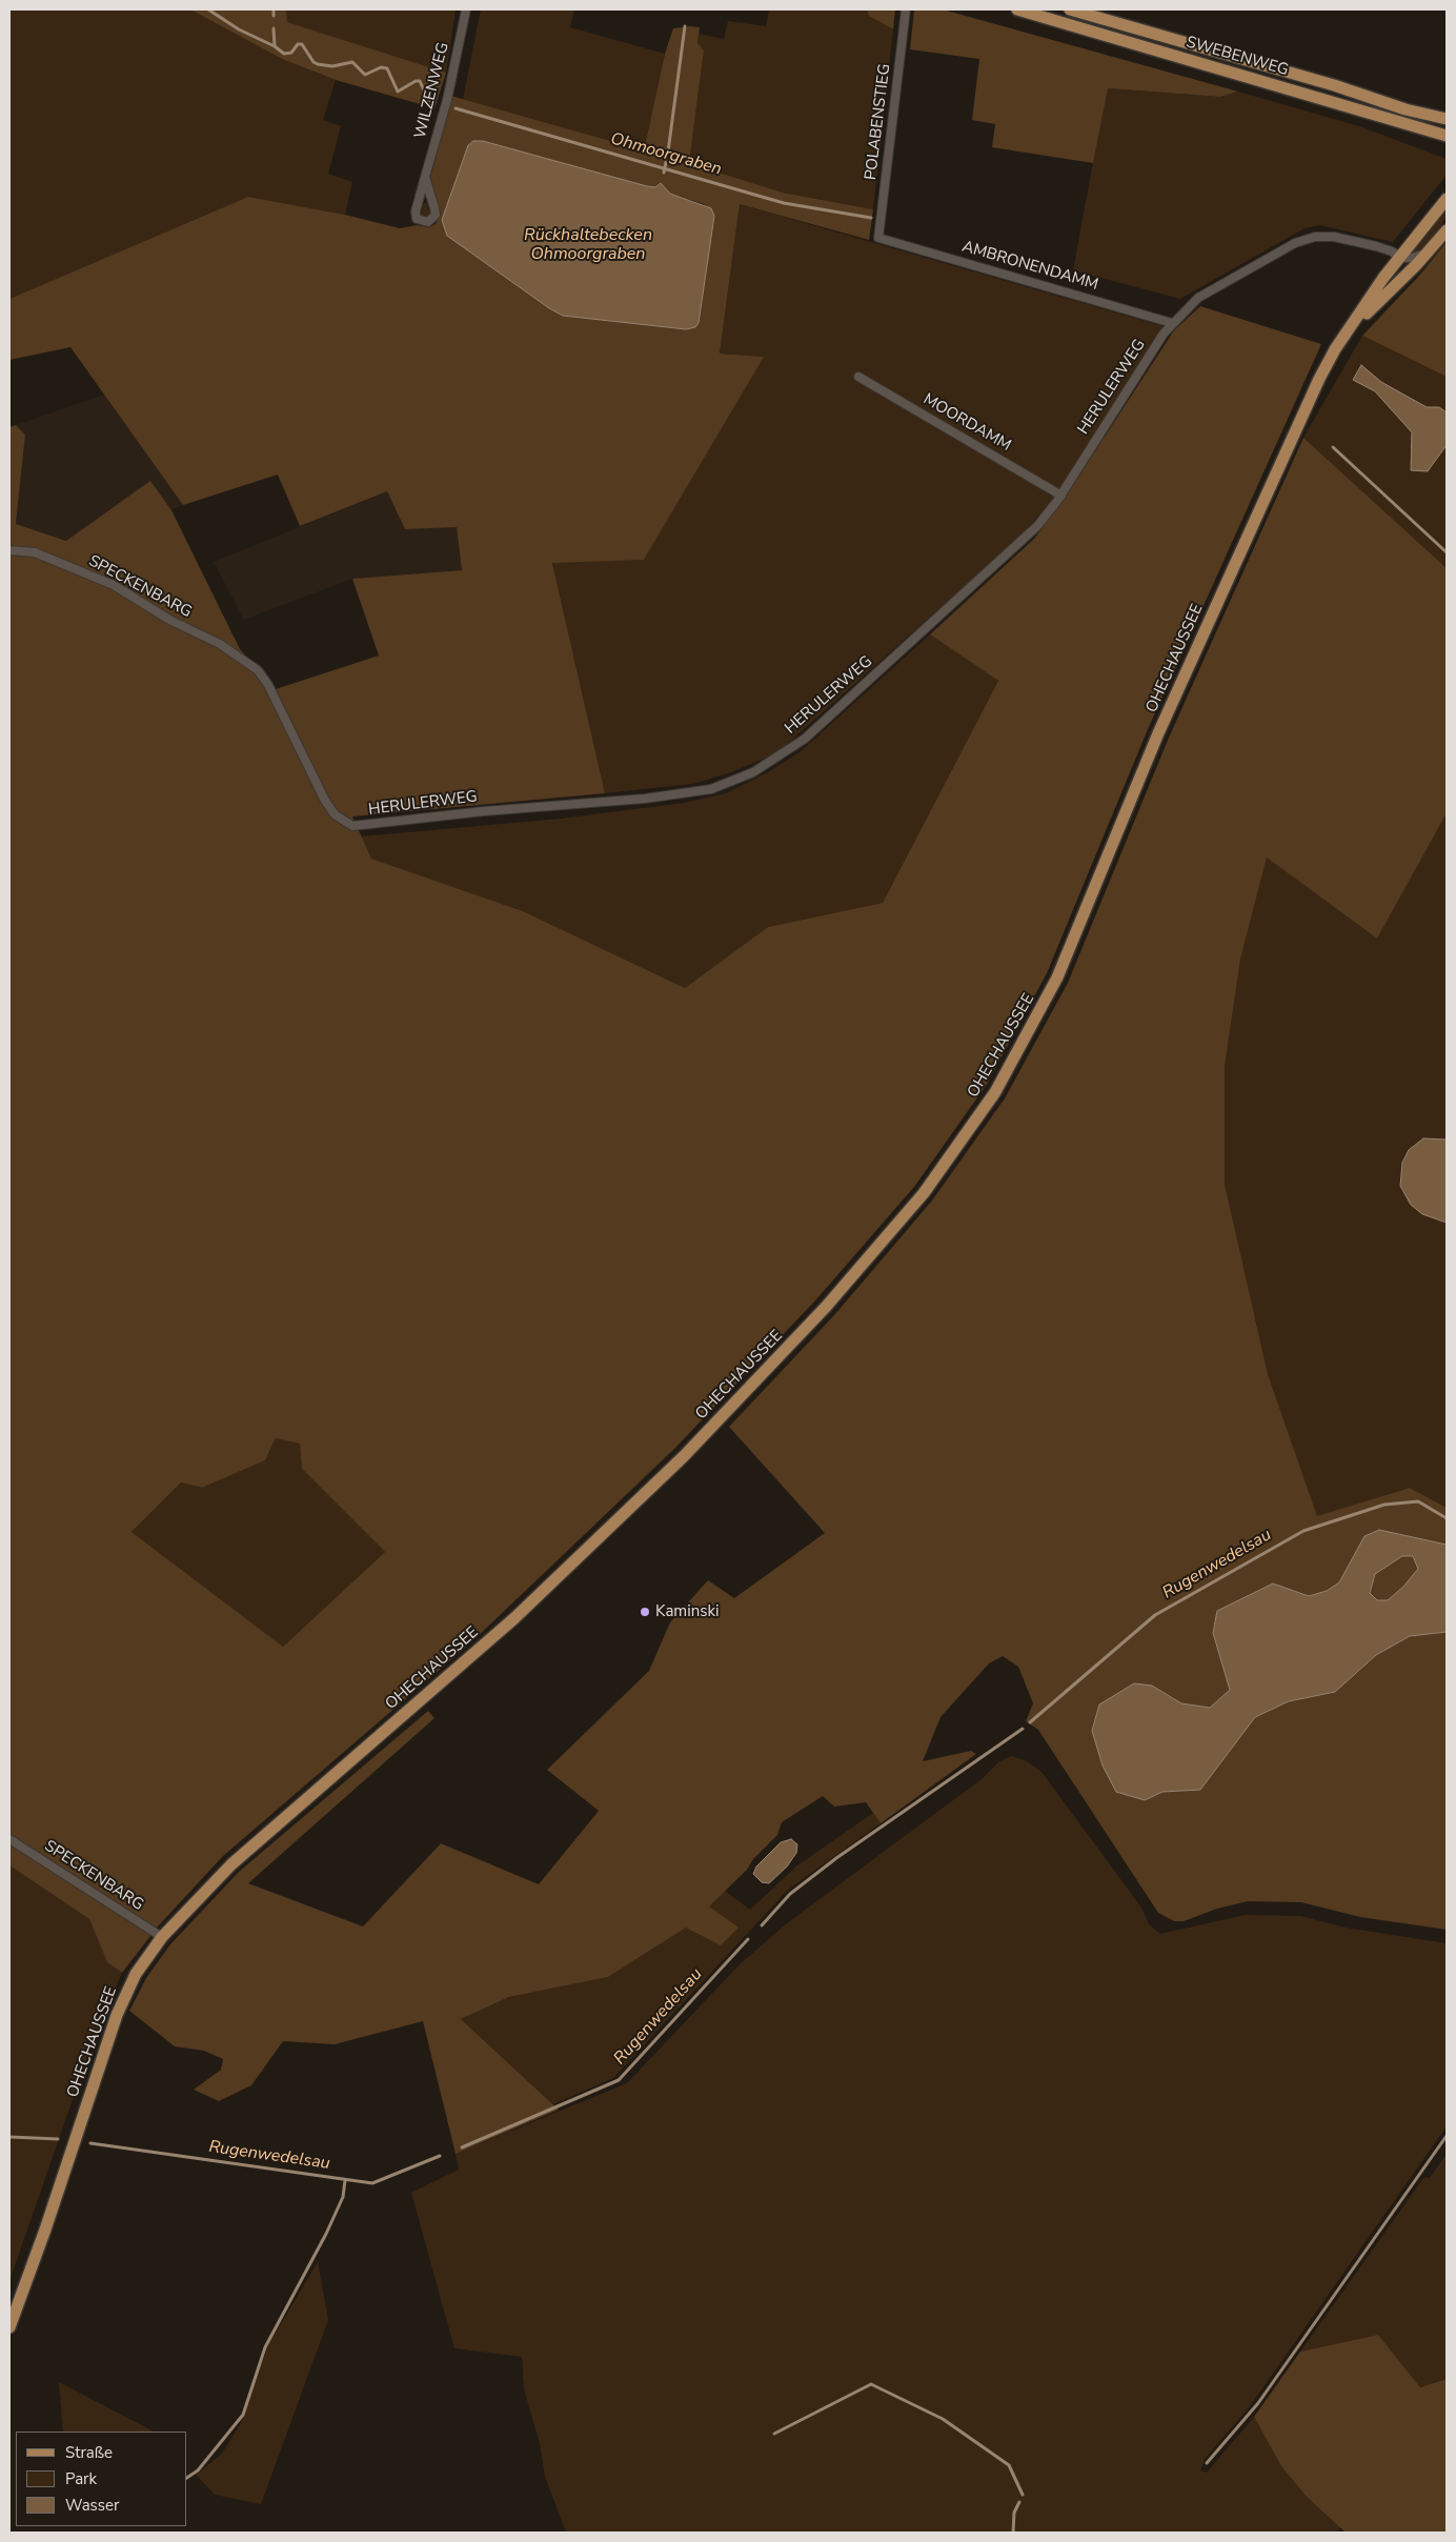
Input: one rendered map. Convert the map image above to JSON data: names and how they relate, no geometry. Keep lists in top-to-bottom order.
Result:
{
  "streets": {
    "main road": ["SWEBENWEG", "OHECHAUSSEE"],
    "street": [
      "WILZENWEG",
      "POLABENSTIEG",
      "AMBRONENDAMM",
      "HERULERWEG",
      "MOORDAMM",
      "SPECKENBARG"
    ]
  },
  "crossings": [
    ["POLABENSTIEG", "AMBRONENDAMM"],
    ["AMBRONENDAMM", "HERULERWEG"],
    ["HERULERWEG", "MOORDAMM"],
    ["HERULERWEG", "SPECKENBARG"],
    ["SPECKENBARG", "OHECHAUSSEE"]
  ],
  "water": ["Ohmoorgraben", "Rückhaltebecken Ohmoorgraben", "Rugenwedelsau"],
  "places": ["Kaminski"],
  "legend": ["Straße", "Park", "Wasser"]
}
